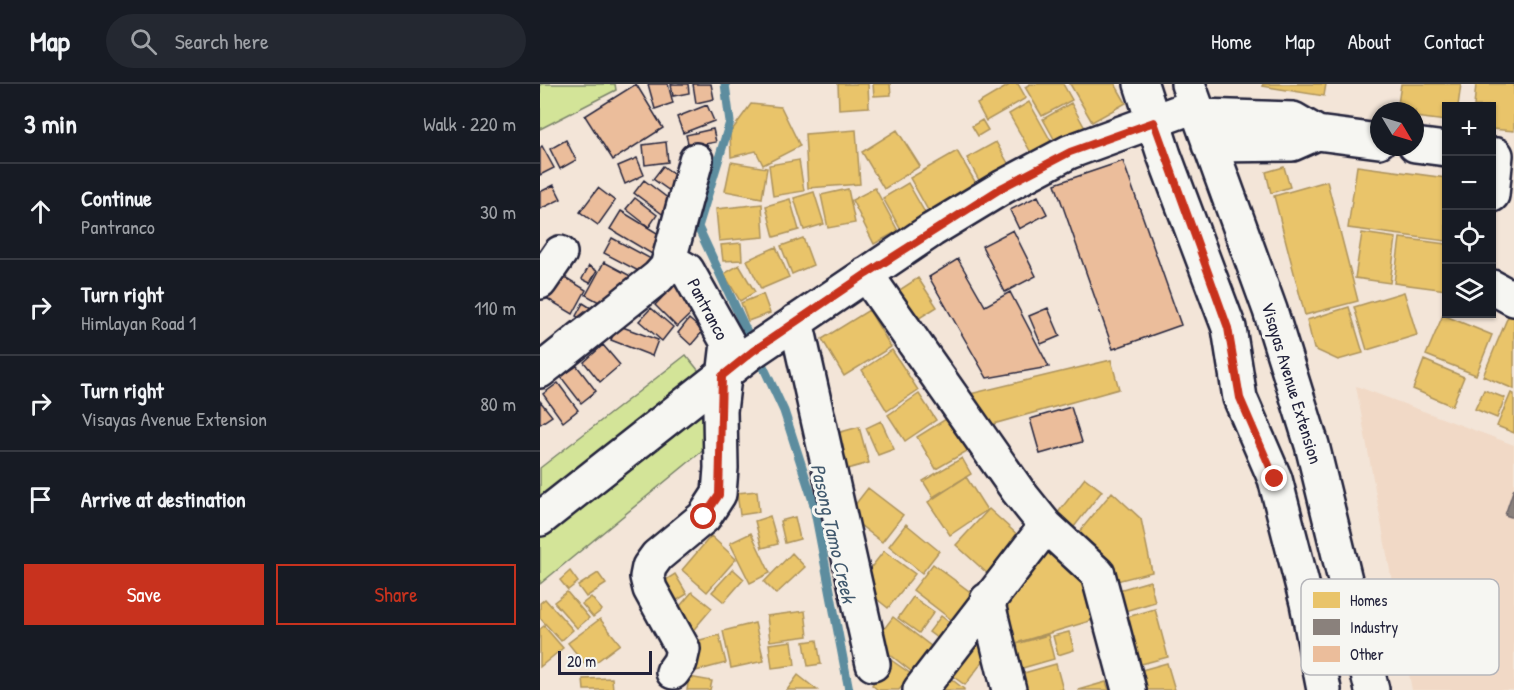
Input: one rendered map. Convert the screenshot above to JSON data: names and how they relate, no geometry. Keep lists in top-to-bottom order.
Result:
{
  "streets": {
    "street": ["Pantranco", "Visayas Avenue Extension"]
  },
  "water": ["Pasong Tamo Creek"],
  "legend": ["Homes", "Industry", "Other"],
  "scale_bar": "20 m",
  "north": "bottom right",
  "page": {
    "header": "Map",
    "search": "Search here",
    "nav": [
      "Home",
      "Map",
      "About",
      "Contact"
    ],
    "heading": ["3 min", "Walk · 220 m"],
    "map_buttons": ["+", "−"],
    "list": [
      ["Continue", "Pantranco", "30 m"],
      ["Turn right", "Himlayan Road 1", "110 m"],
      ["Turn right", "Visayas Avenue Extension", "80 m"],
      "Arrive at destination"
    ],
    "buttons": ["Save", "Share"],
    "scale": "20 m"
  }
}
